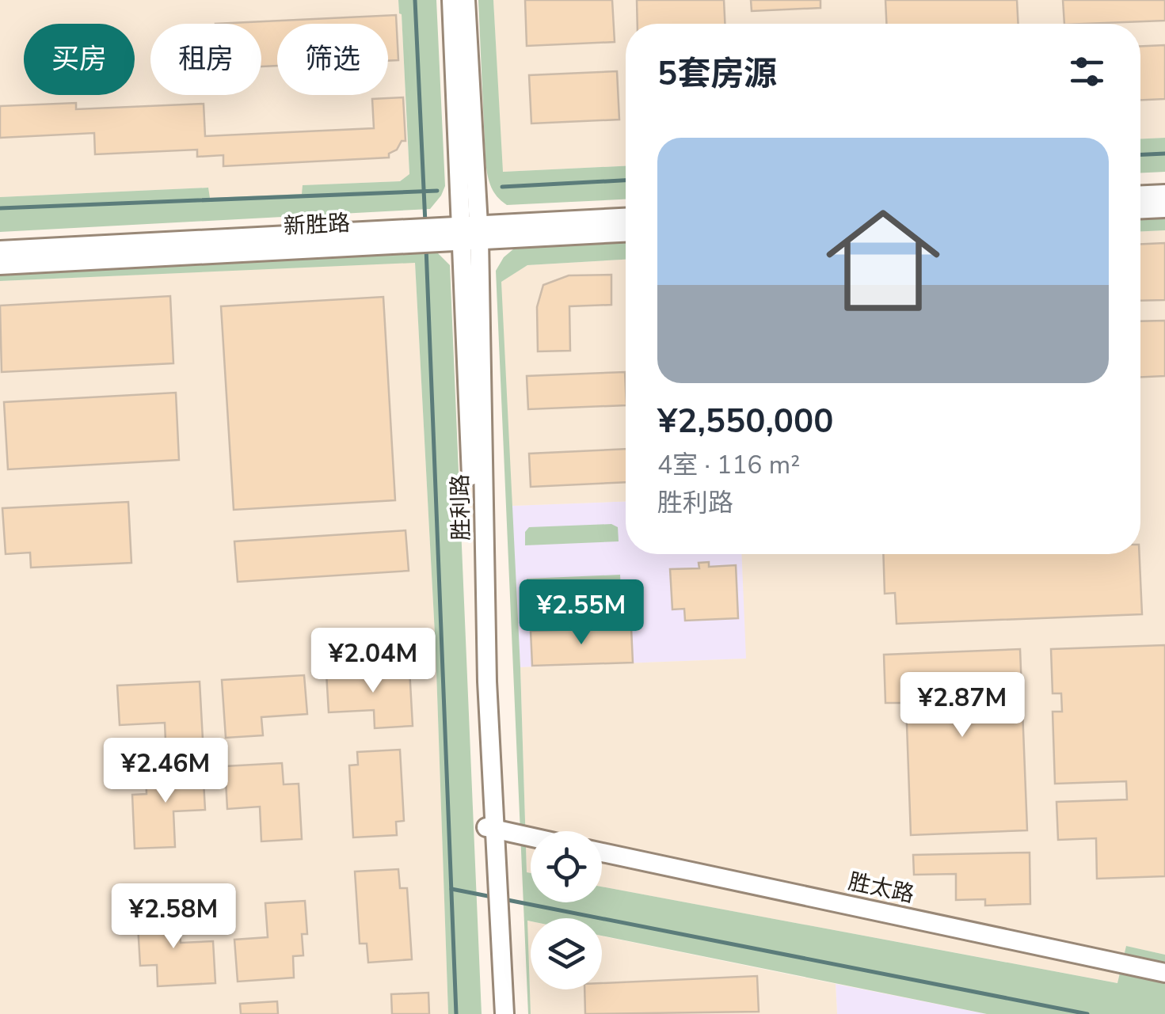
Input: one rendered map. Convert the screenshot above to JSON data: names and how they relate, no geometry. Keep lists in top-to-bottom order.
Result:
{
  "streets": {
    "street": ["新胜路", "胜利路", "胜太路"]
  },
  "crossings": [
    ["新胜路", "胜利路"]
  ],
  "page": {
    "chip": ["买房", "租房", "筛选"],
    "heading": "5套房源",
    "list": [
      {
        "name": "¥2,550,000",
        "note": "4室 · 116 m² · 胜利路"
      }
    ],
    "price": [
      "¥2.55M",
      "¥2.04M",
      "¥2.87M",
      "¥2.46M",
      "¥2.58M"
    ]
  }
}
